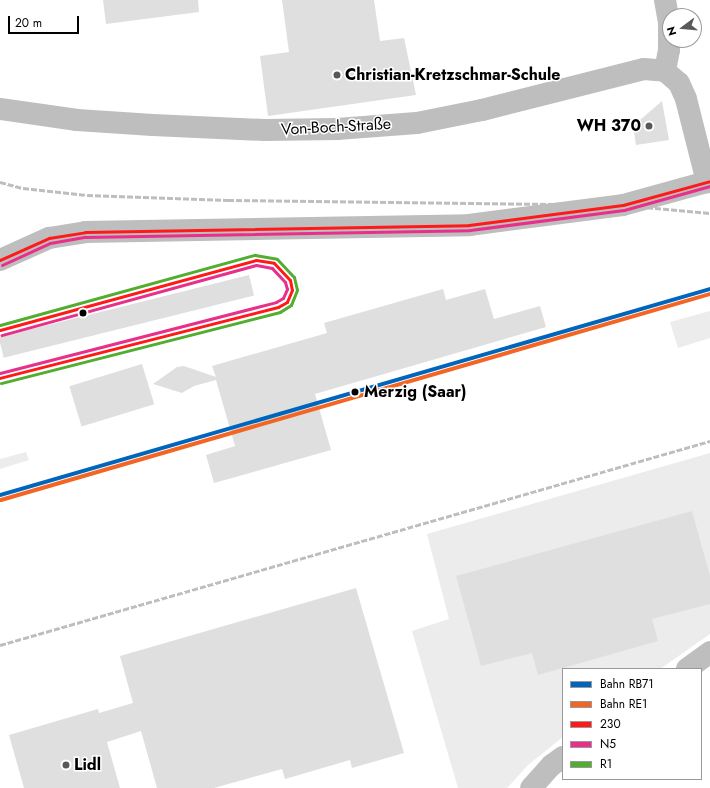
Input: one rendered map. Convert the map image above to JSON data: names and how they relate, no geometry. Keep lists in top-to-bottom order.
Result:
{
  "streets": {
    "street": ["Von-Boch-Straße"]
  },
  "places": [
    "Christian-Kretzschmar-Schule",
    "WH 370",
    "Merzig (Saar)",
    "Lidl"
  ],
  "lines": [
    "transit line 230",
    "transit line N5",
    "transit line R1",
    "rail line RB71",
    "rail line RE1"
  ],
  "legend": [
    "Bahn RB71",
    "Bahn RE1",
    "230",
    "N5",
    "R1"
  ],
  "scale_bar": "20 m",
  "north": "left"
}
